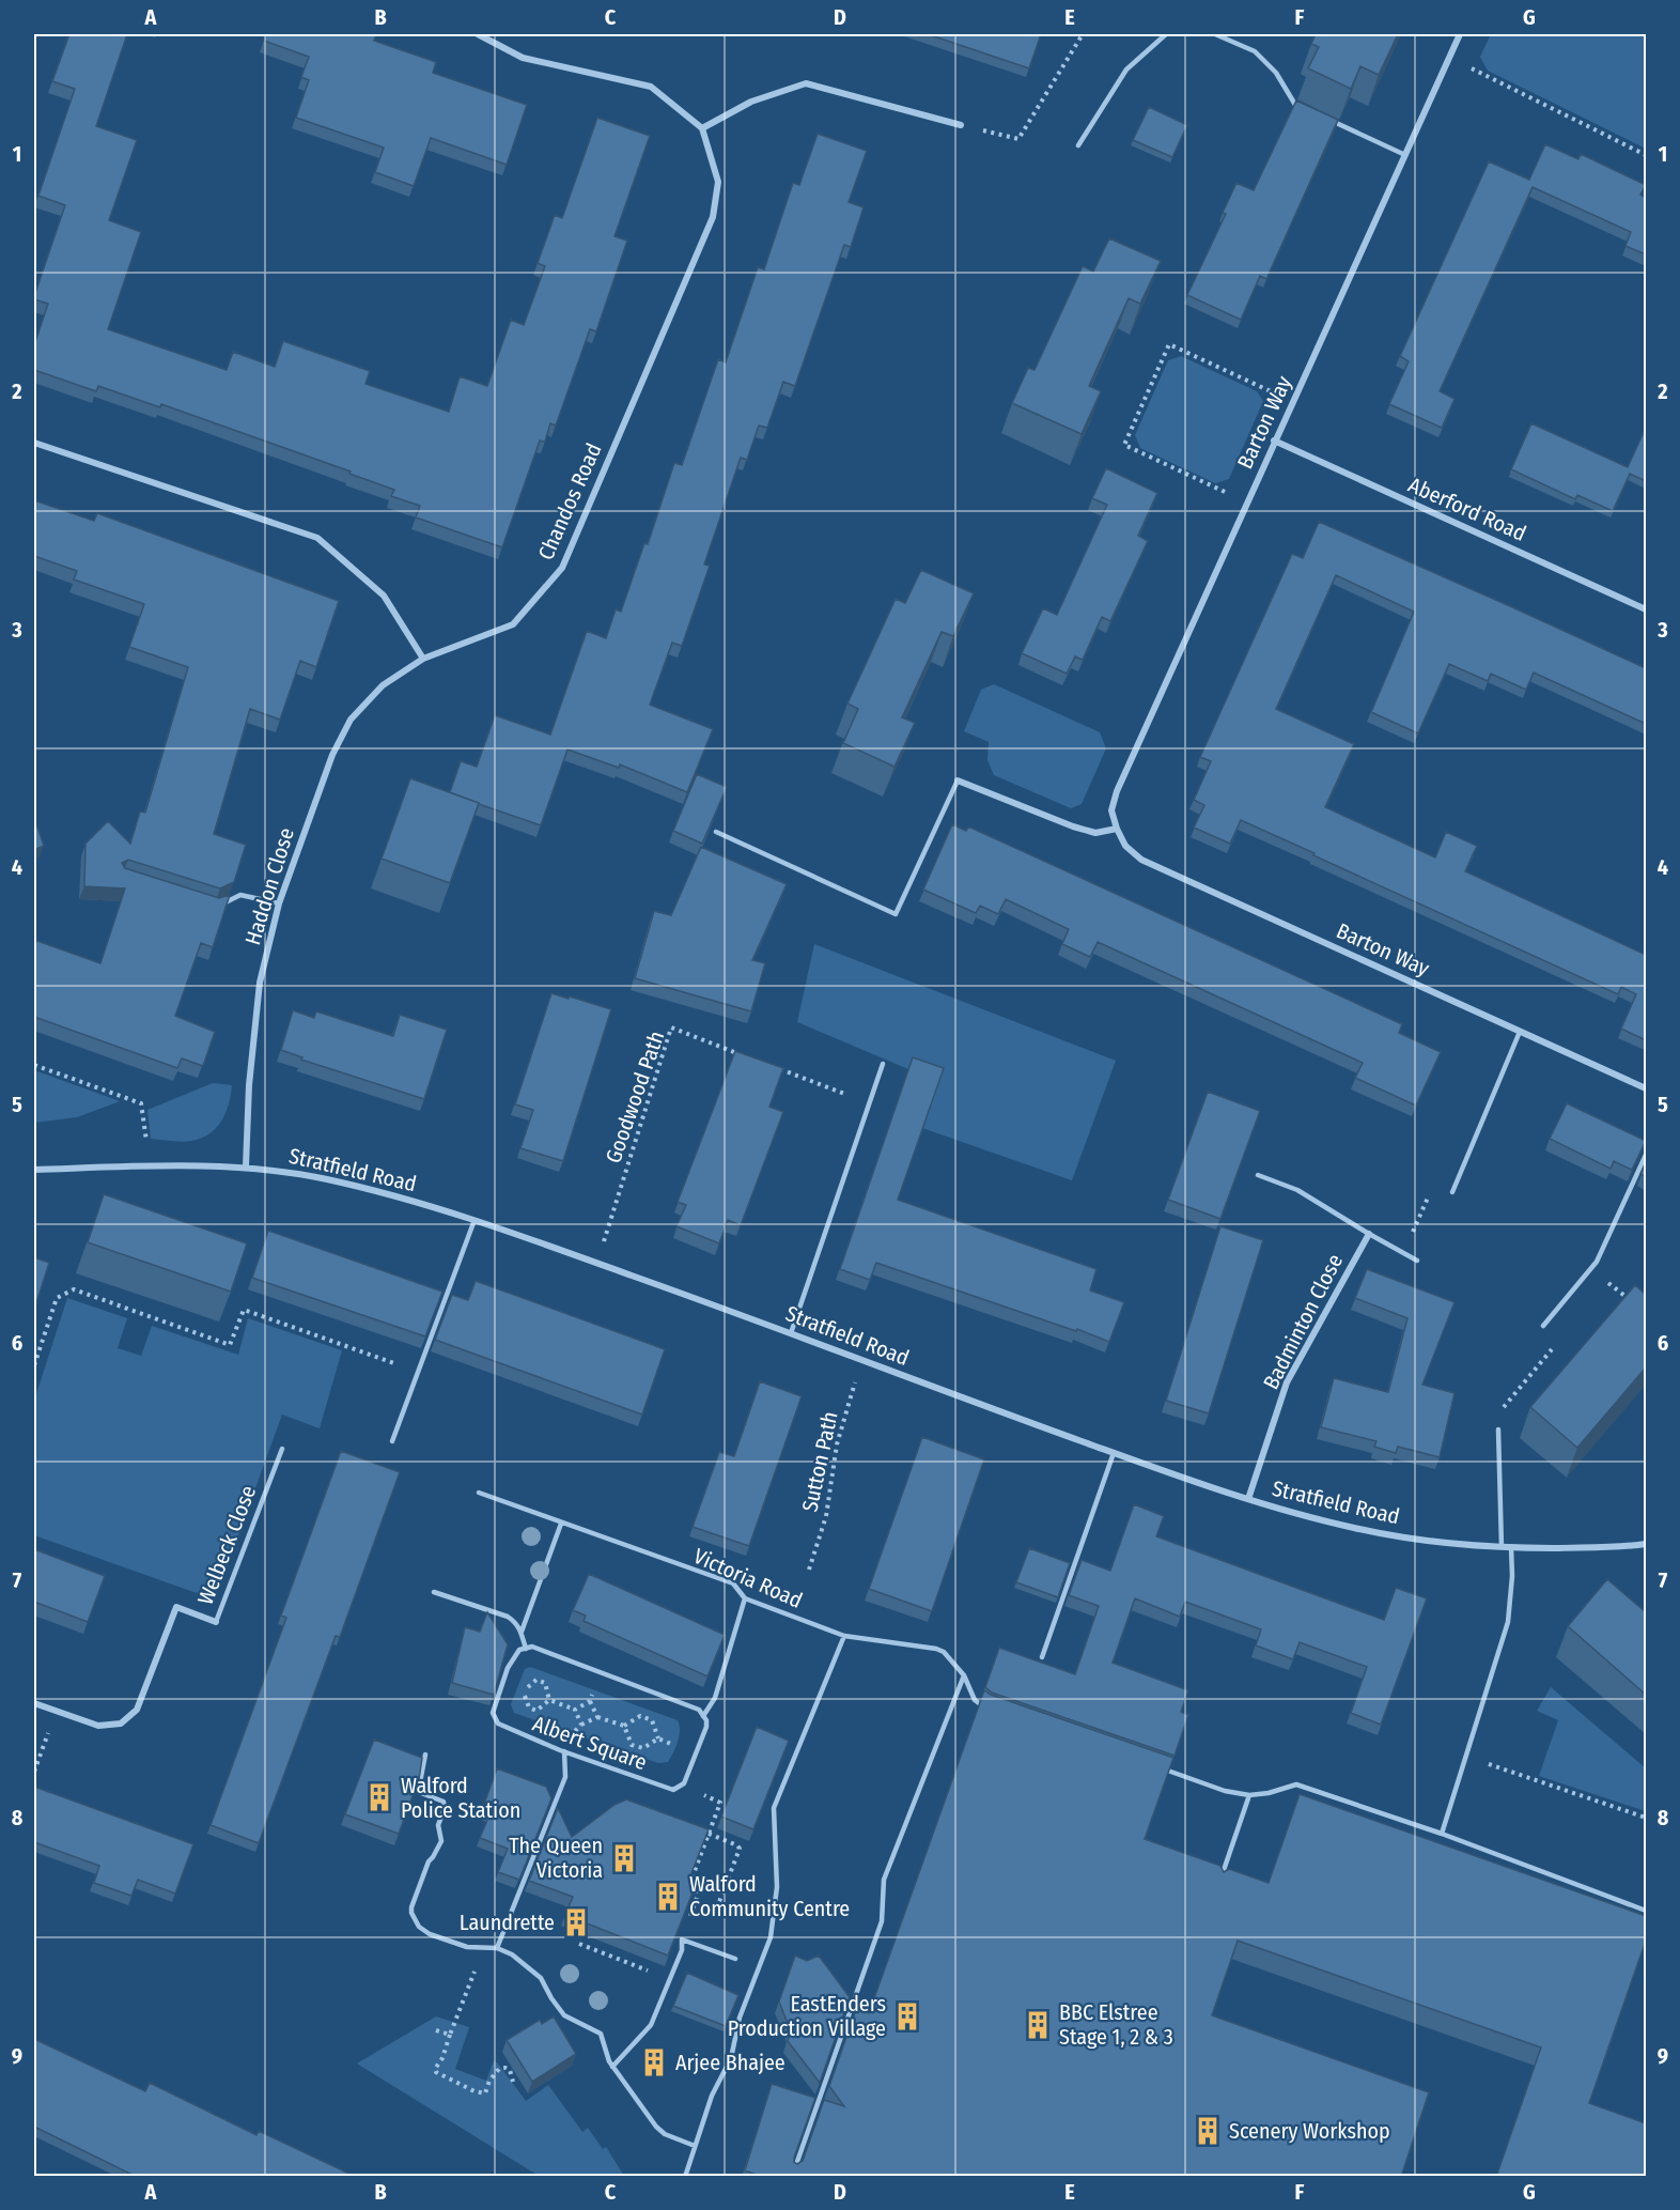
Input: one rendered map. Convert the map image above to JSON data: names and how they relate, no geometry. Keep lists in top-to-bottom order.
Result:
{
  "streets": {
    "street": [
      "Barton Way",
      "Chandos Road",
      "Aberford Road",
      "Haddon Close",
      "Stratfield Road",
      "Badminton Close",
      "Welbeck Close"
    ],
    "lane": ["Victoria Road", "Albert Square"],
    "path": ["Goodwood Path", "Sutton Path"]
  },
  "crossings": [
    ["Barton Way", "Aberford Road"],
    ["Chandos Road", "Haddon Close"],
    ["Haddon Close", "Stratfield Road"],
    ["Goodwood Path", "Stratfield Road"],
    ["Stratfield Road", "Badminton Close"],
    ["Stratfield Road", "Sutton Path"]
  ],
  "places": {
    "building": [
      "Walford Police Station",
      "The Queen Victoria",
      "Walford Community Centre",
      "Laundrette",
      "EastEnders Production Village",
      "BBC Elstree Stage 1, 2 & 3",
      "Arjee Bhajee",
      "Scenery Workshop"
    ]
  },
  "grid": {
    "columns": [
      "A",
      "B",
      "C",
      "D",
      "E",
      "F",
      "G"
    ],
    "rows": [
      "1",
      "2",
      "3",
      "4",
      "5",
      "6",
      "7",
      "8",
      "9"
    ]
  }
}
